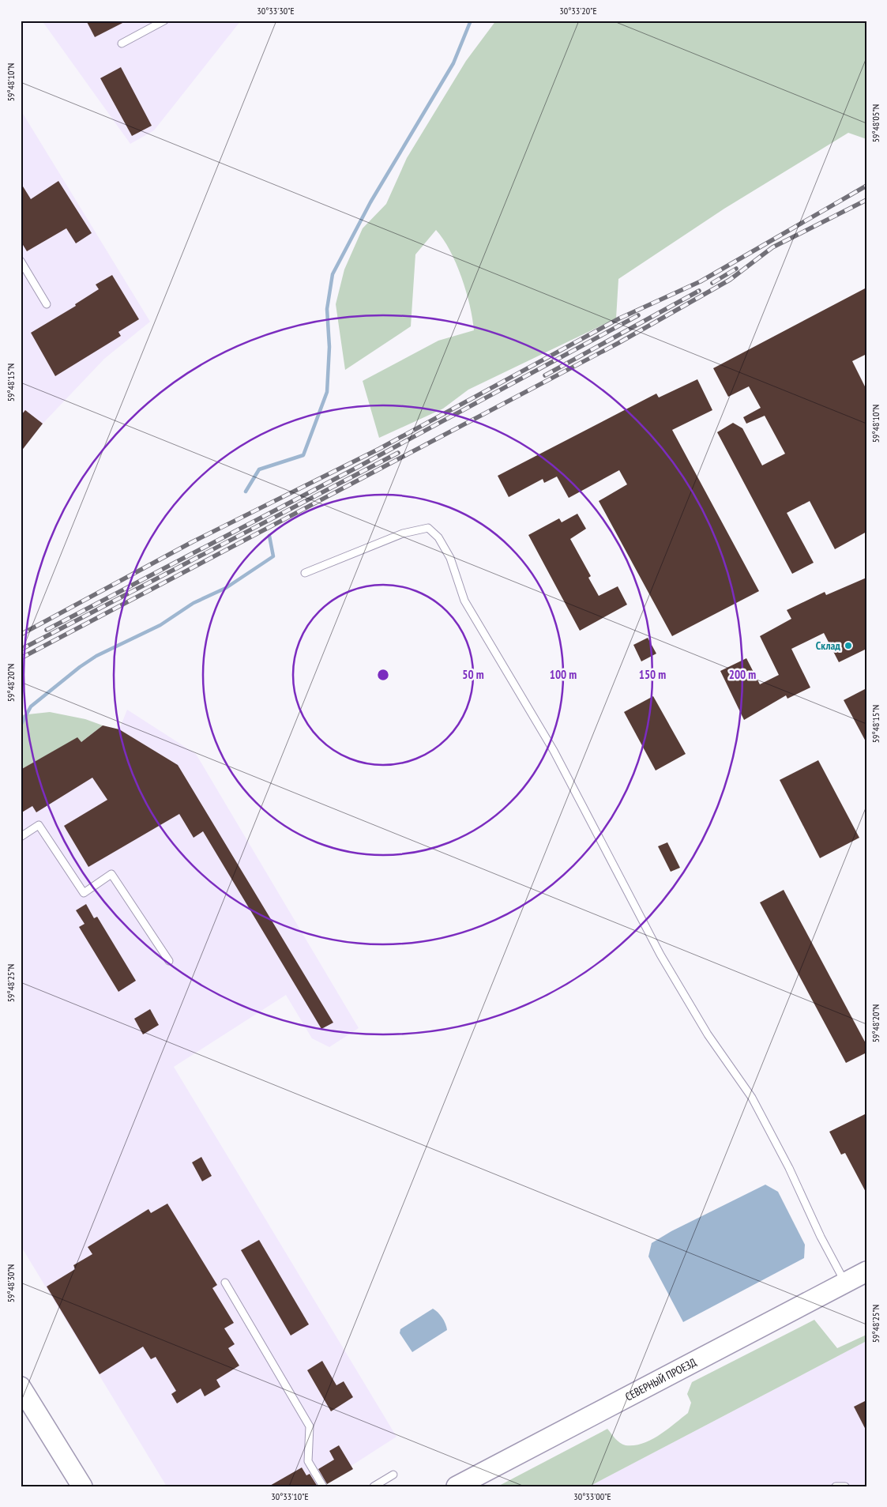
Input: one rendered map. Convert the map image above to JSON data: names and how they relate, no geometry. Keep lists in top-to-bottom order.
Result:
{
  "streets": {
    "street": ["СЕВЕРНЫЙ ПРОЕЗД"]
  },
  "places": ["Склад"],
  "coordinates": [
    "30°33'30\"E",
    "30°33'20\"E",
    "59°48'10\"N",
    "59°48'05\"N",
    "59°48'15\"N",
    "59°48'20\"N",
    "59°48'25\"N",
    "59°48'30\"N",
    "30°33'10\"E",
    "30°33'00\"E"
  ],
  "rings": [
    "50 m",
    "100 m",
    "150 m",
    "200 m"
  ]
}
